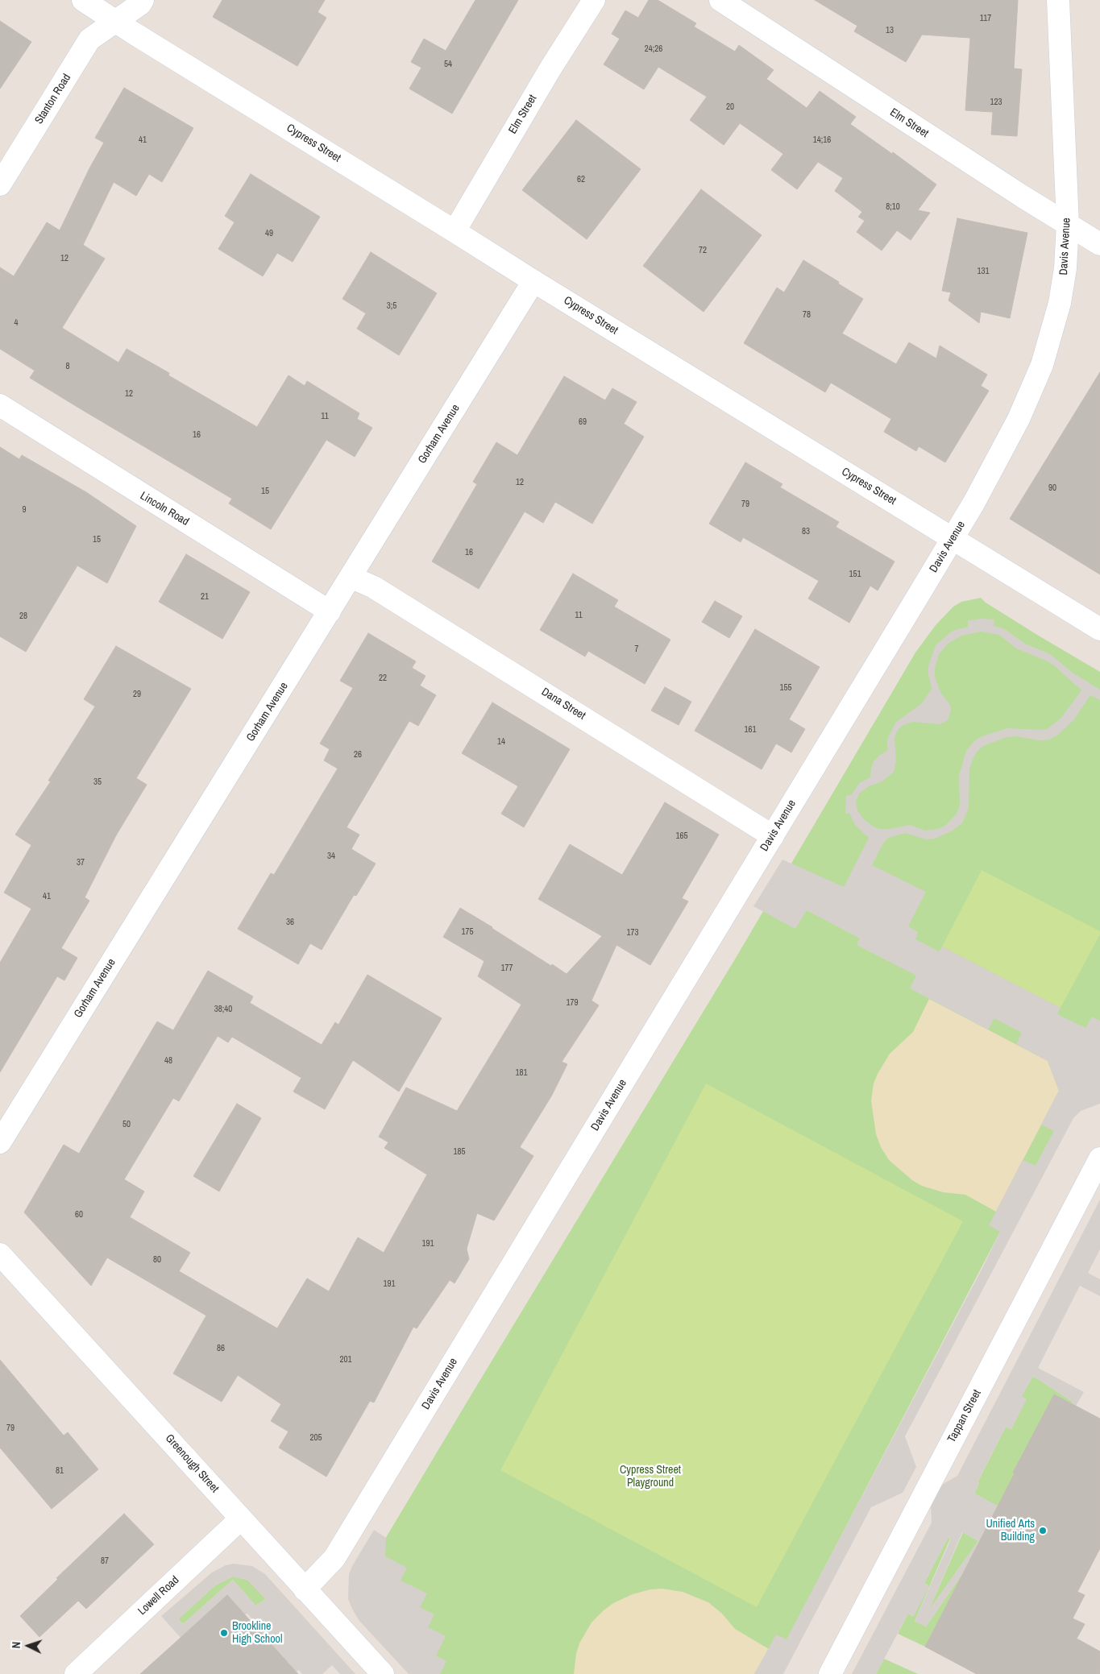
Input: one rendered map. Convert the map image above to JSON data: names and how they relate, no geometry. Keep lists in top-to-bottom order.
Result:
{
  "streets": {
    "street": [
      "Stanton Road",
      "Elm Street",
      "Cypress Street",
      "Davis Avenue",
      "Gorham Avenue",
      "Lincoln Road",
      "Dana Street",
      "Tappan Street",
      "Greenough Street",
      "Lowell Road"
    ]
  },
  "crossings": [
    ["Stanton Road", "Cypress Street"],
    ["Elm Street", "Cypress Street"],
    ["Elm Street", "Davis Avenue"],
    ["Cypress Street", "Davis Avenue"],
    ["Cypress Street", "Gorham Avenue"],
    ["Davis Avenue", "Dana Street"],
    ["Davis Avenue", "Greenough Street"],
    ["Gorham Avenue", "Lincoln Road"],
    ["Gorham Avenue", "Dana Street"],
    ["Greenough Street", "Lowell Road"]
  ],
  "parks": ["Cypress Street Playground"],
  "places": ["Unified Arts Building", "Brookline High School"],
  "house_numbers": [
    "117",
    "13",
    "24;26",
    "54",
    "123",
    "20",
    "41",
    "14;16",
    "62",
    "8;10",
    "49",
    "72",
    "12",
    "131",
    "3;5",
    "78",
    "4",
    "8",
    "12",
    "11",
    "69",
    "16",
    "12",
    "90",
    "15",
    "79",
    "9",
    "83",
    "15",
    "16",
    "151",
    "21",
    "11",
    "28",
    "7",
    "22",
    "155",
    "29",
    "161",
    "14",
    "26",
    "35",
    "165",
    "34",
    "37",
    "41",
    "36",
    "175",
    "173",
    "177",
    "179",
    "38;40",
    "48",
    "181",
    "50",
    "185",
    "60",
    "191",
    "80",
    "191",
    "86",
    "201",
    "79",
    "205",
    "81",
    "87"
  ],
  "north": "left"
}
